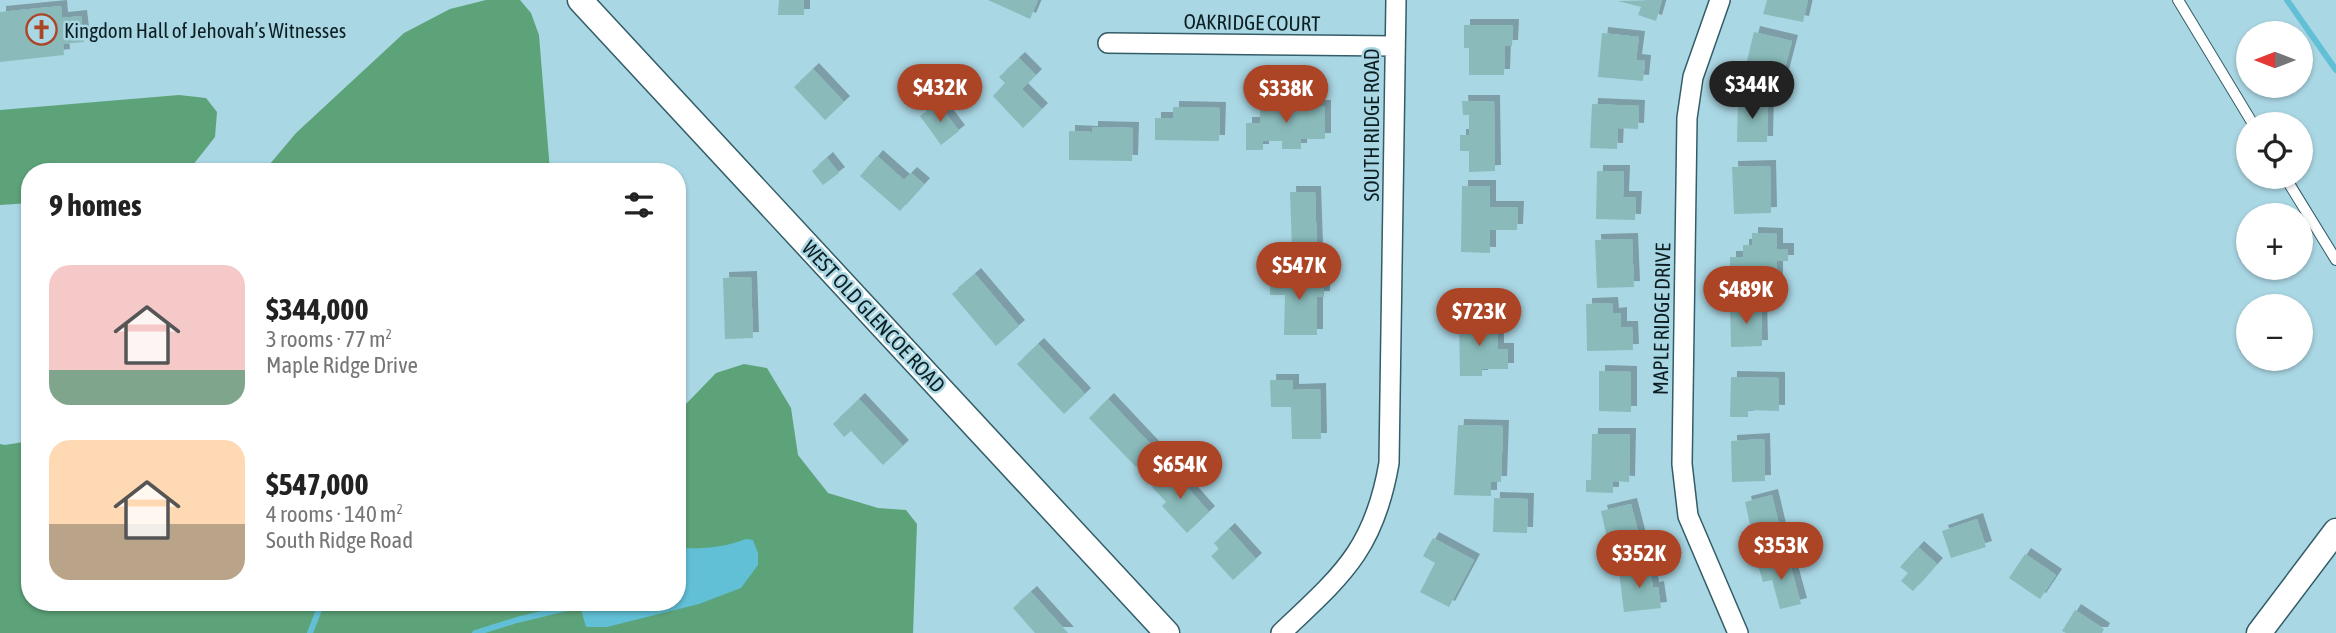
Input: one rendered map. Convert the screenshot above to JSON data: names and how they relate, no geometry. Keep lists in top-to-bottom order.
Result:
{
  "streets": {
    "street": [
      "OAKRIDGE COURT",
      "SOUTH RIDGE ROAD",
      "WEST OLD GLENCOE ROAD",
      "MAPLE RIDGE DRIVE"
    ]
  },
  "crossings": [
    ["OAKRIDGE COURT", "SOUTH RIDGE ROAD"]
  ],
  "places": {
    "church": ["Kingdom Hall of Jehovah’s Witnesses"]
  },
  "north": "left",
  "page": {
    "map_buttons": ["+", "−"],
    "price": [
      "$344K",
      "$432K",
      "$338K",
      "$547K",
      "$489K",
      "$723K",
      "$654K",
      "$353K",
      "$352K"
    ],
    "heading": "9 homes",
    "list": [
      {
        "name": "$344,000",
        "note": "3 rooms · 77 m² · Maple Ridge Drive"
      },
      {
        "name": "$547,000",
        "note": "4 rooms · 140 m² · South Ridge Road"
      }
    ]
  }
}
